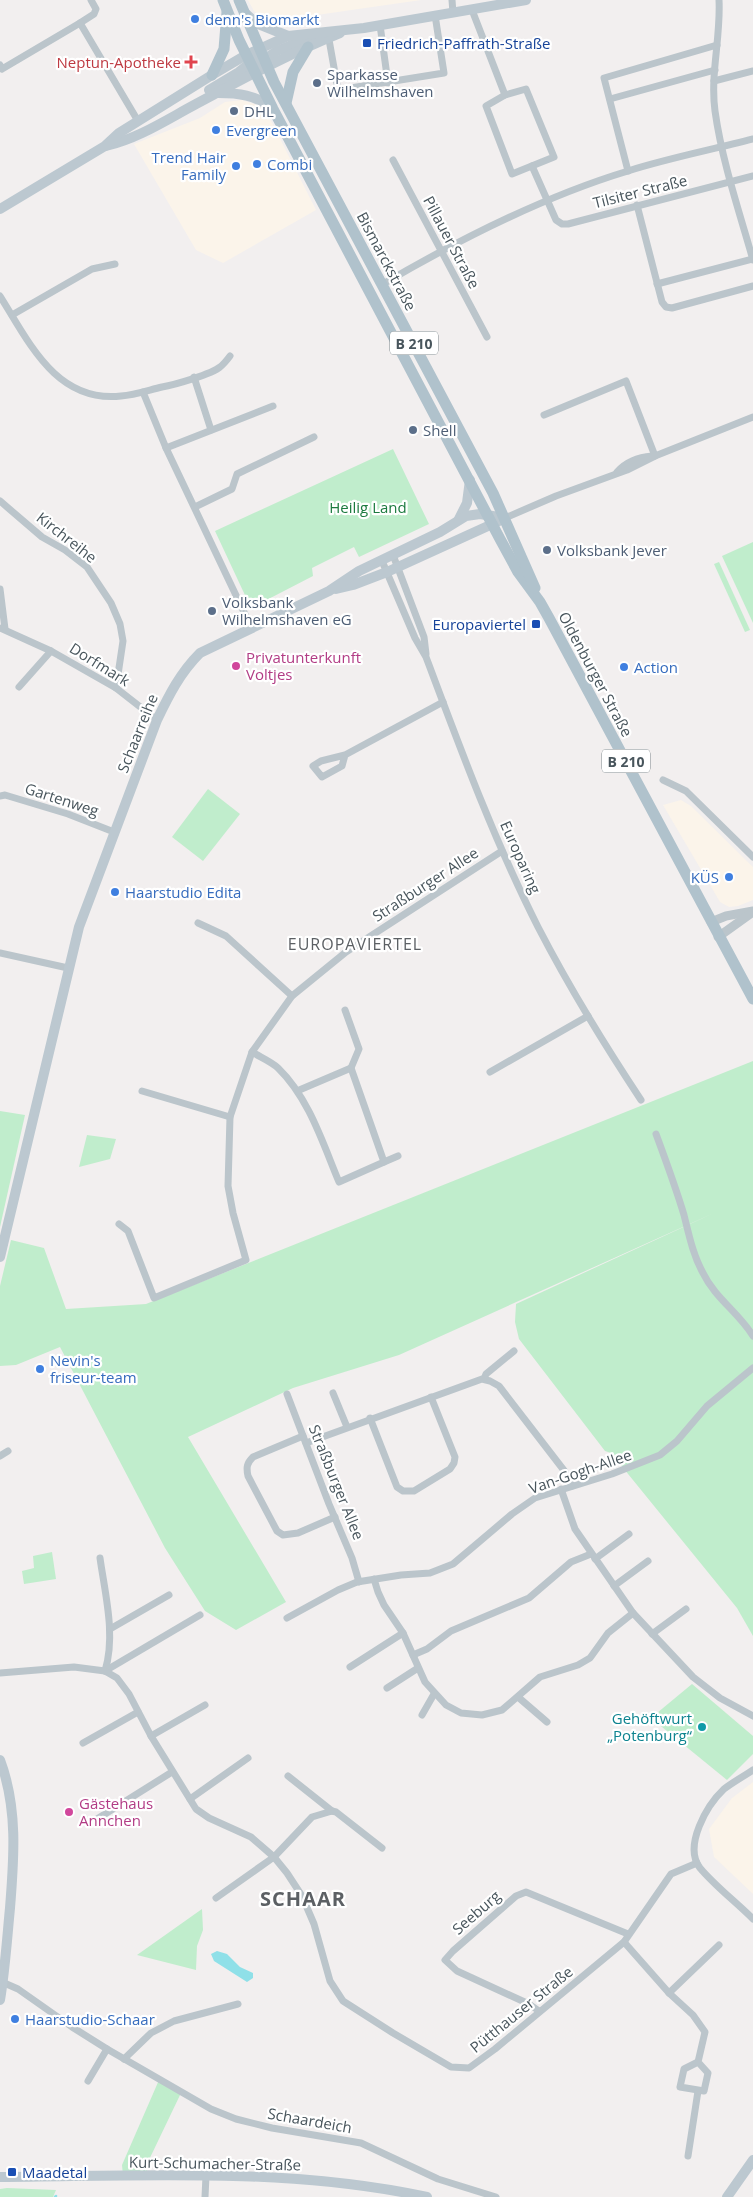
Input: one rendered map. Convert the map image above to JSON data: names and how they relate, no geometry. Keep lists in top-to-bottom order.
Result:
{
  "streets": {
    "main road": [
      "Bismarckstraße",
      "B 210",
      "Oldenburger Straße",
      "Schaarreihe",
      "Kurt-Schumacher-Straße"
    ],
    "street": [
      "Tilsiter Straße",
      "Pillauer Straße",
      "Kirchreihe",
      "Dorfmark",
      "Gartenweg",
      "Europaring",
      "Straßburger Allee",
      "Van-Gogh-Allee",
      "Seeburg",
      "Pütthauser Straße",
      "Schaardeich"
    ]
  },
  "crossings": [
    ["Tilsiter Straße", "Pillauer Straße"],
    ["Tilsiter Straße", "Bismarckstraße"],
    ["Bismarckstraße", "Oldenburger Straße"],
    ["Bismarckstraße", "Schaarreihe"],
    ["Kirchreihe", "Dorfmark"],
    ["Dorfmark", "Schaarreihe"],
    ["Oldenburger Straße", "Schaarreihe"],
    ["Schaarreihe", "Gartenweg"],
    ["Schaarreihe", "Europaring"],
    ["Europaring", "Straßburger Allee"],
    ["Straßburger Allee", "Van-Gogh-Allee"],
    ["Seeburg", "Pütthauser Straße"]
  ],
  "districts": ["EUROPAVIERTEL", "SCHAAR"],
  "parks": ["Heilig Land"],
  "places": {
    "other": [
      "denn's Biomarkt",
      "Sparkasse Wilhelmshaven",
      "DHL",
      "Evergreen",
      "Combi",
      "Trend Hair Family",
      "Shell",
      "Volksbank Jever",
      "Volksbank Wilhelmshaven eG",
      "Privatunterkunft Voltjes",
      "Action",
      "KÜS",
      "Haarstudio Edita",
      "Nevin's friseur-team",
      "Gehöftwurt „Potenburg“",
      "Gästehaus Annchen",
      "Haarstudio-Schaar"
    ],
    "transit": ["Friedrich-Paffrath-Straße", "Europaviertel", "Maadetal"],
    "health": ["Neptun-Apotheke"]
  }
}
